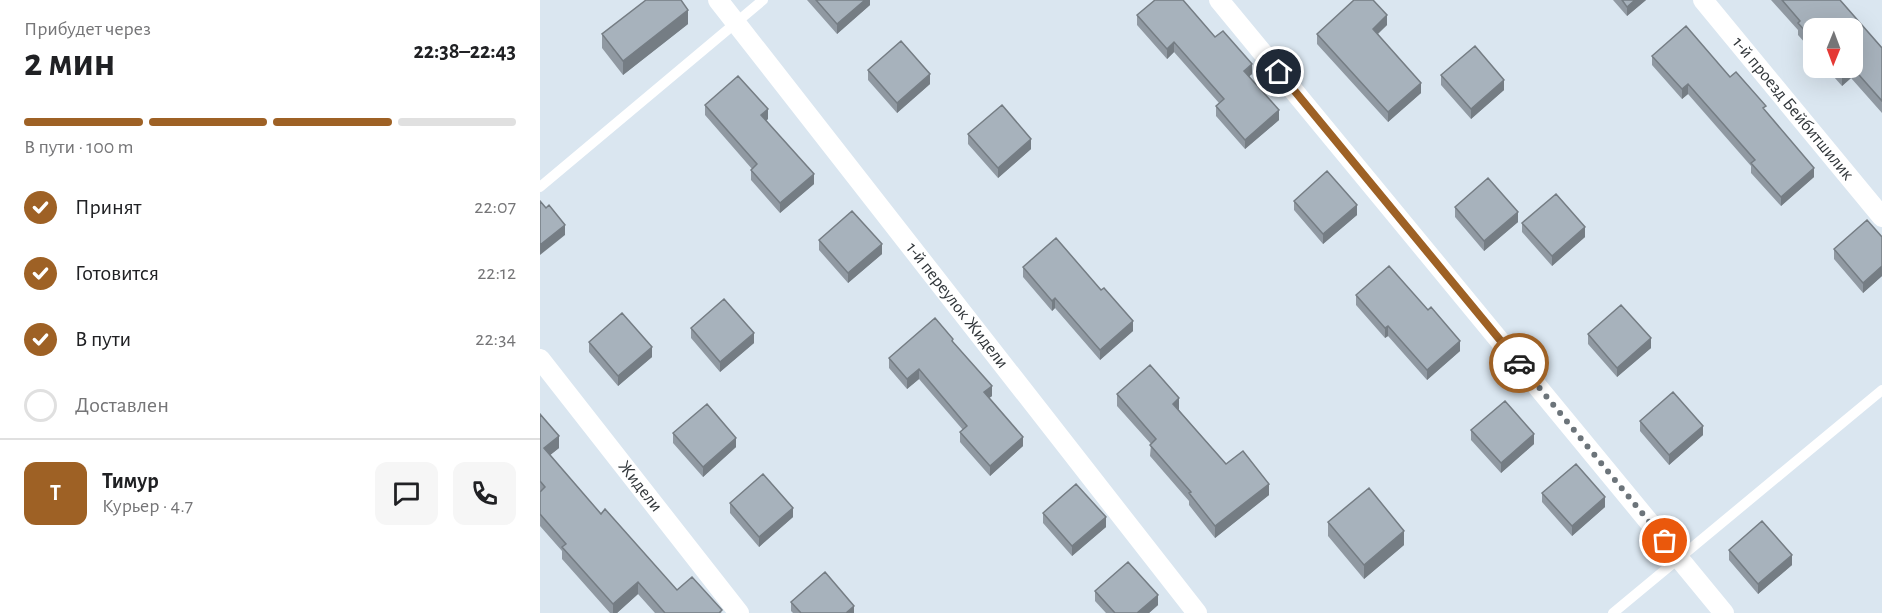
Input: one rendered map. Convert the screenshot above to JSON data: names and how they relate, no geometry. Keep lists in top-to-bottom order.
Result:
{
  "streets": {
    "street": ["1-й проезд Бейбитшилик", "1-й переулок Жидели", "Жидели"]
  },
  "north": "bottom",
  "page": {
    "heading": ["2 мин", "Прибудет через", "22:38–22:43"],
    "panel": ["Тимур", "Курьер · 4.7"],
    "bar": "В пути · 100 m",
    "list": [
      ["Принят", "22:07"],
      ["Готовится", "22:12"],
      ["В пути", "22:34"],
      "Доставлен"
    ],
    "round": "Т"
  }
}
